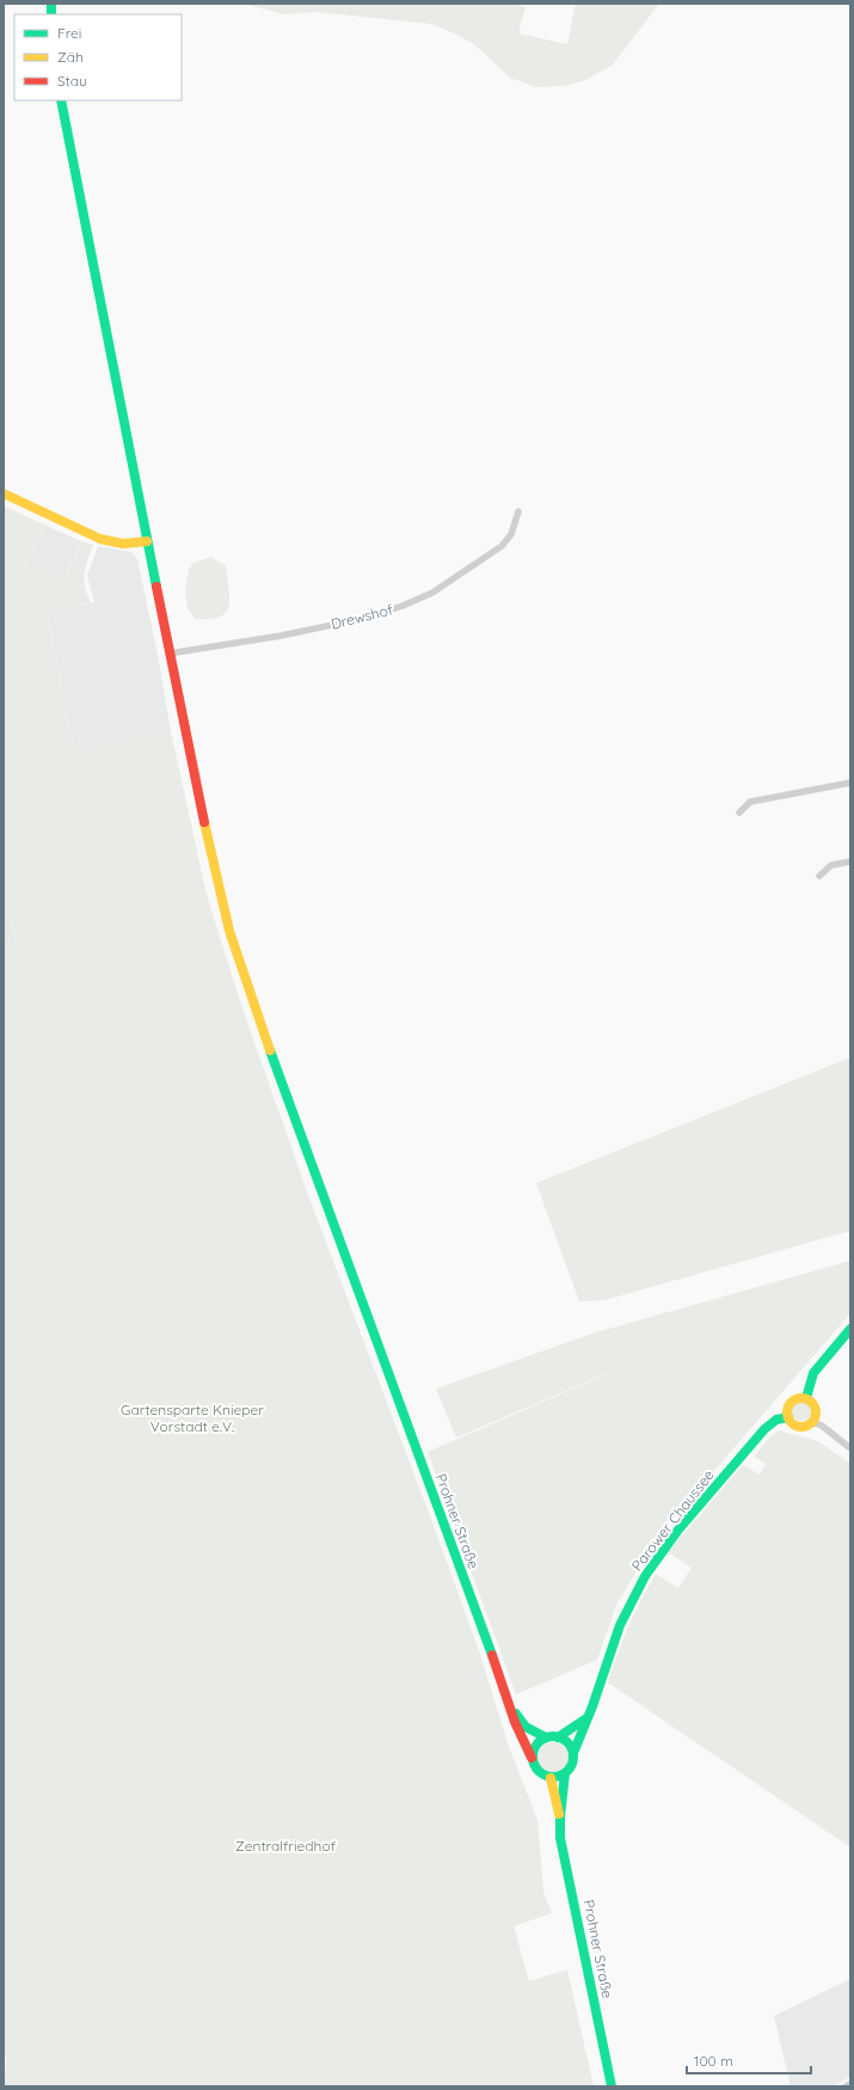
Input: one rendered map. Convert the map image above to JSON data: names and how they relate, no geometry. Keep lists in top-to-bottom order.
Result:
{
  "streets": {
    "main road": ["Parower Chaussee", "Prohner Straße"],
    "street": ["Drewshof"]
  },
  "crossings": [
    ["Drewshof", "Prohner Straße"],
    ["Parower Chaussee", "Prohner Straße"]
  ],
  "parks": ["Gartensparte Knieper Vorstadt e.V.", "Zentralfriedhof"],
  "legend": ["Frei", "Zäh", "Stau"],
  "scale_bar": "100 m"
}
